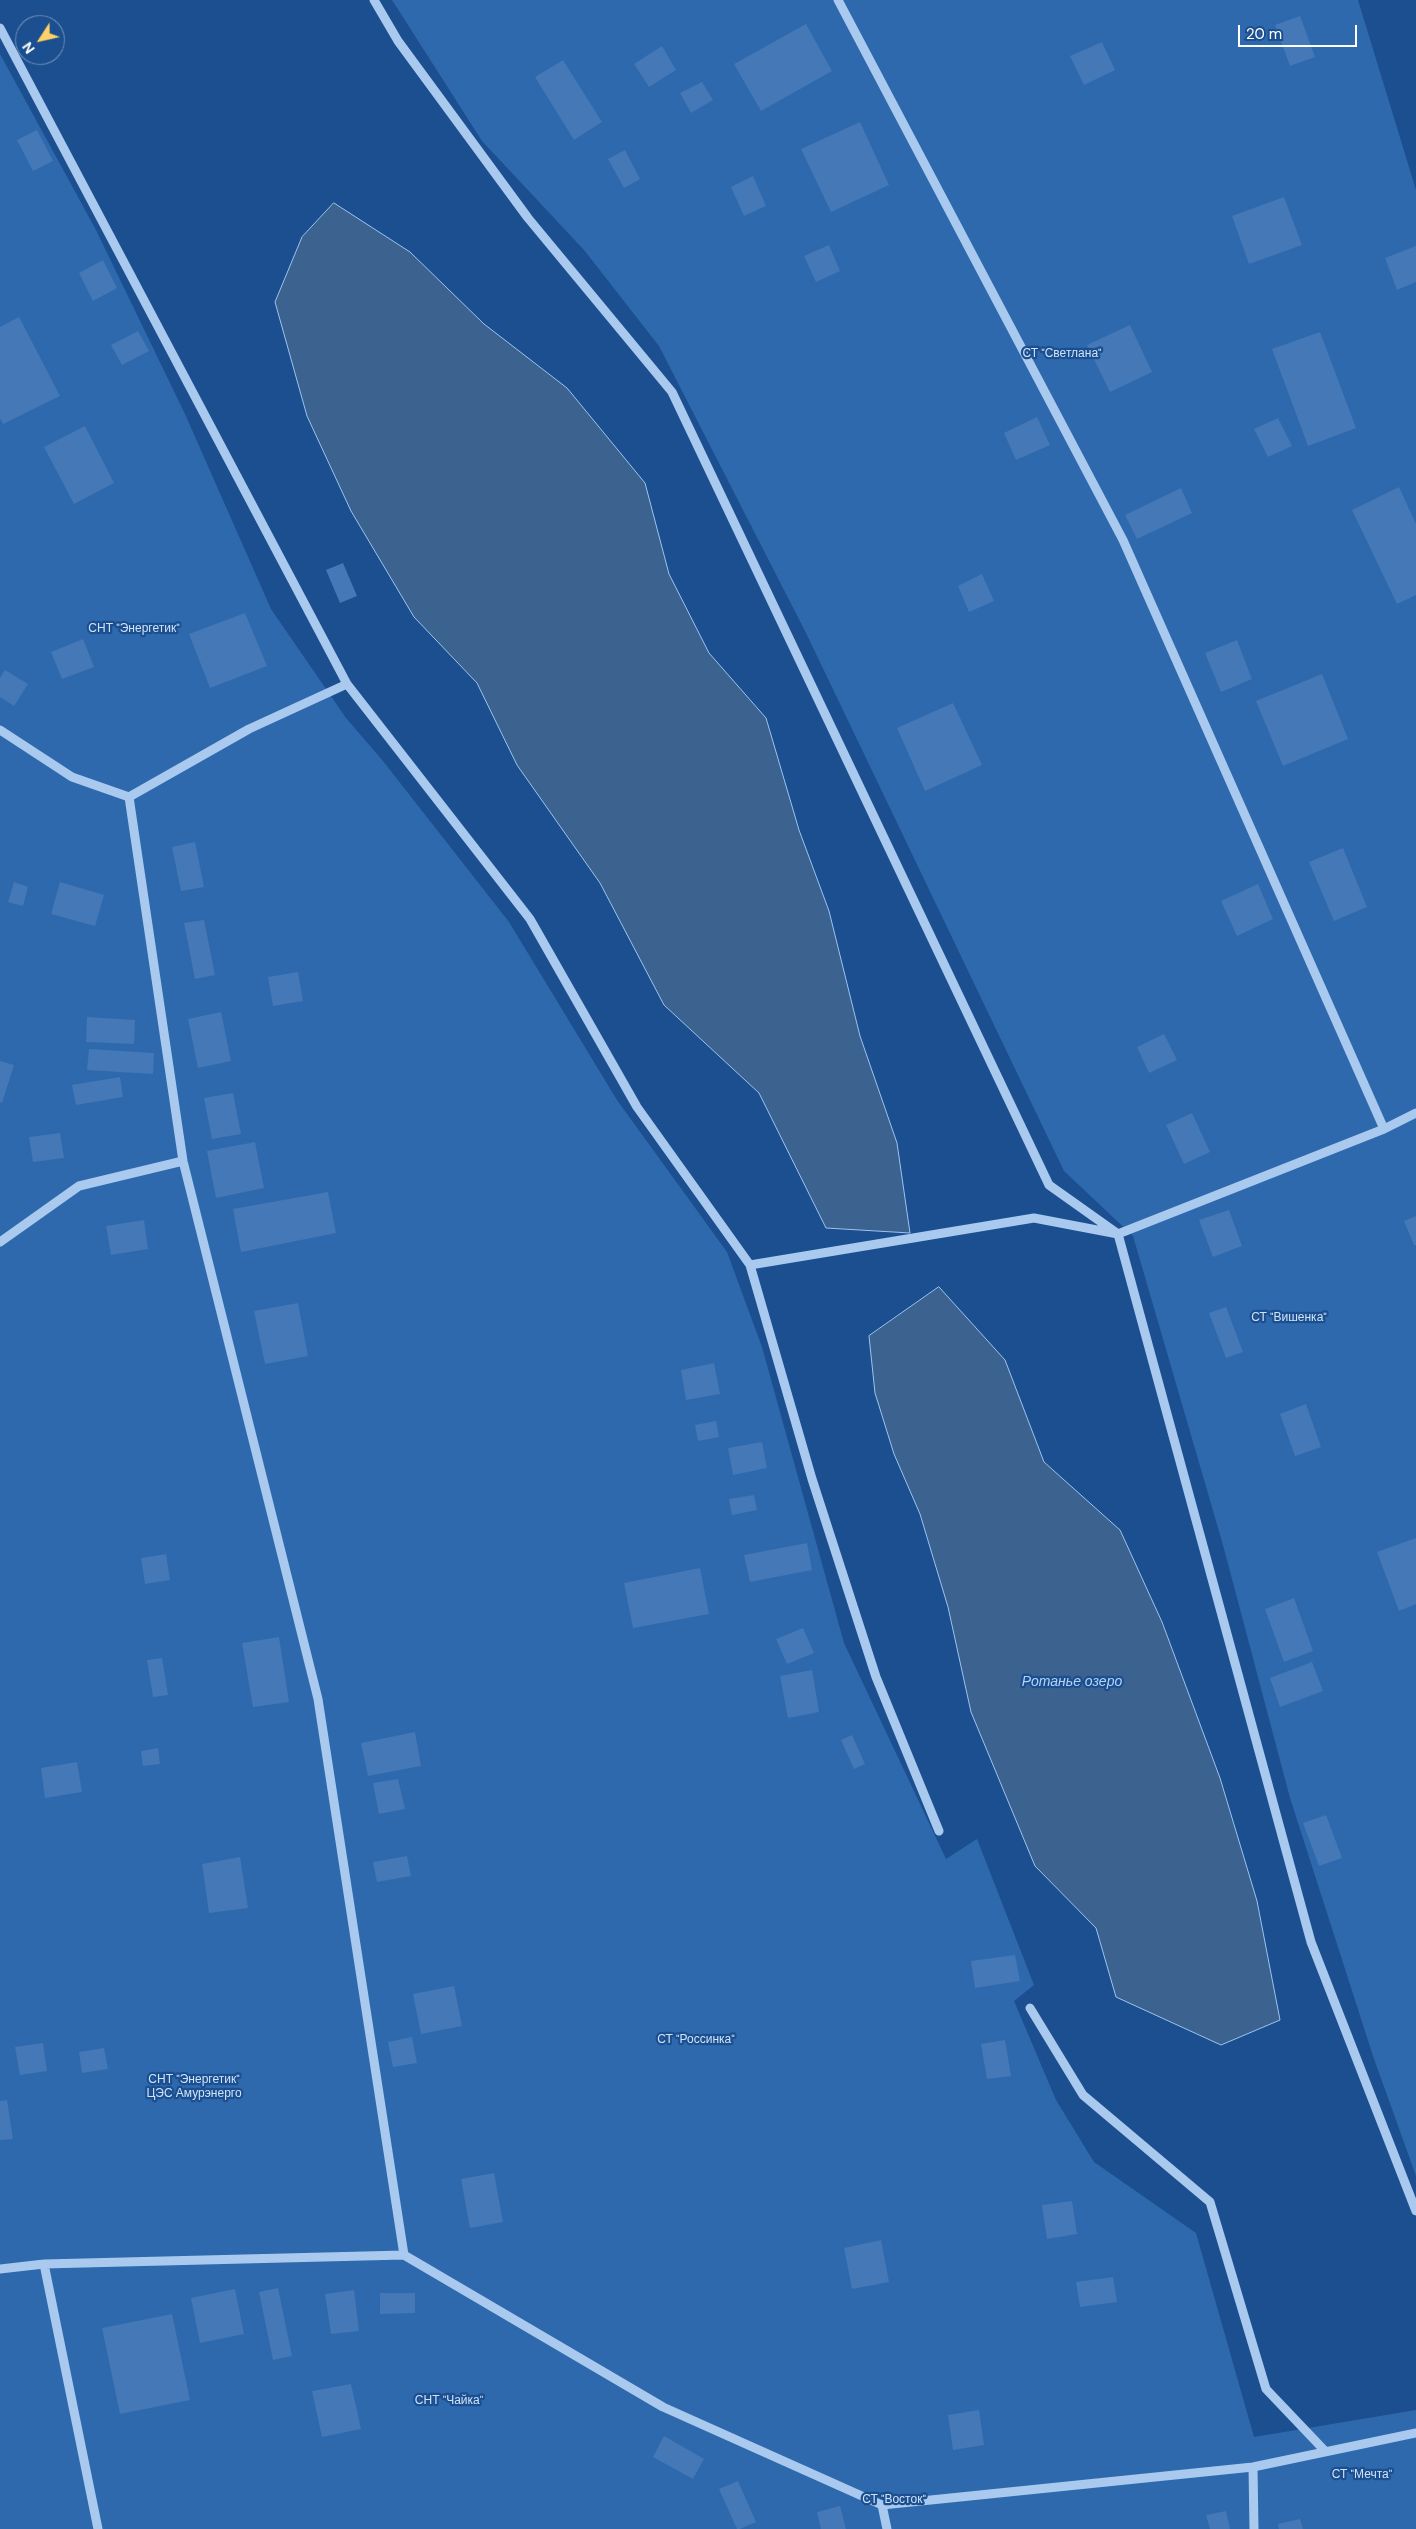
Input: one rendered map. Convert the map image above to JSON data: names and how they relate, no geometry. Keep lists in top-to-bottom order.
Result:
{
  "water": ["Ротанье озеро"],
  "parks": [
    "СТ \"Светлана\"",
    "СНТ \"Энергетик\"",
    "СТ \"Вишенка\"",
    "СТ \"Россинка\"",
    "СНТ \"Энергетик\" ЦЭС Амурэнерго",
    "СНТ \"Чайка\"",
    "СТ \"Мечта\"",
    "СТ \"Восток\""
  ],
  "scale_bar": "20 m",
  "north": "bottom left"
}
